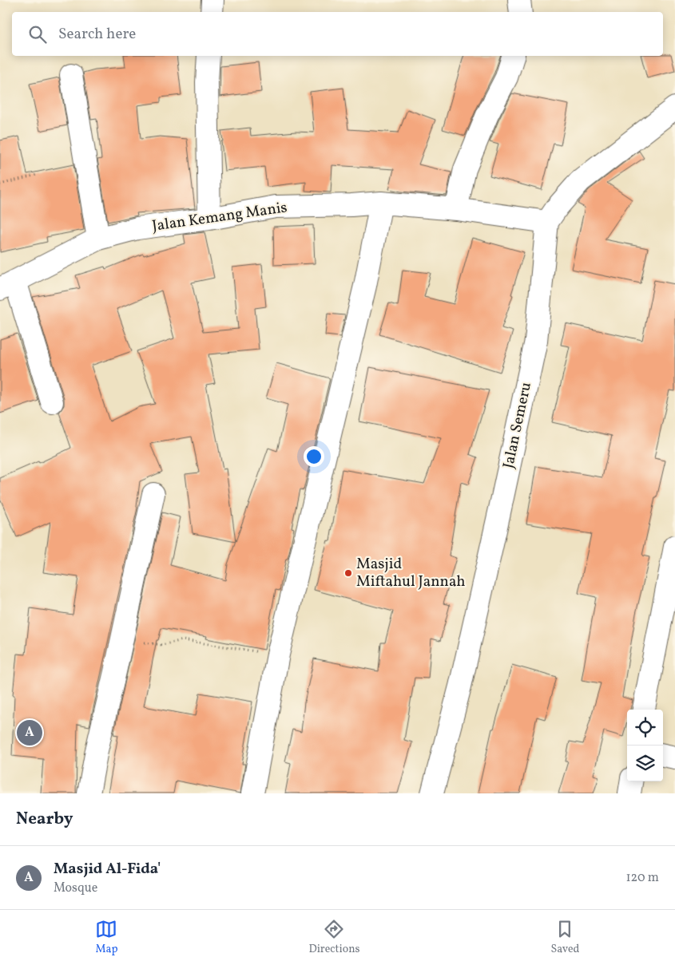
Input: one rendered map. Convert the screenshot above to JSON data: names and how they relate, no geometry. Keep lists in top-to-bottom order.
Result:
{
  "streets": {
    "street": ["Jalan Kemang Manis", "Jalan Semeru"]
  },
  "crossings": [
    ["Jalan Kemang Manis", "Jalan Semeru"]
  ],
  "places": ["Masjid Miftahul Jannah"],
  "page": {
    "search": "Search here",
    "pins": "A",
    "heading": "Nearby",
    "list": [
      {
        "mark": "A",
        "name": "Masjid Al-Fida'",
        "note": "Mosque",
        "value": "120 m"
      }
    ],
    "nav": ["Map", "Directions", "Saved"]
  }
}
